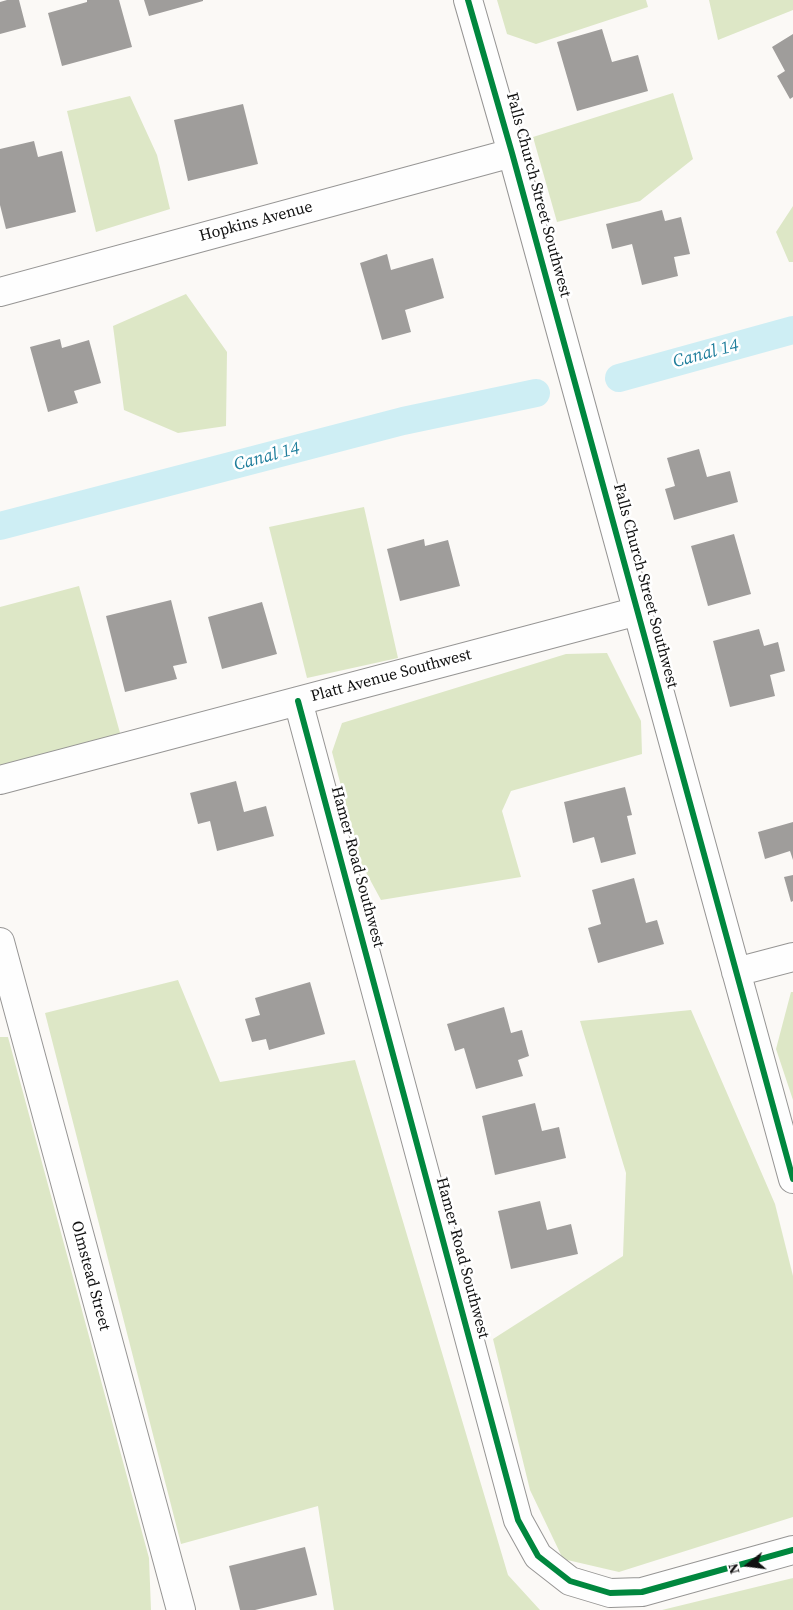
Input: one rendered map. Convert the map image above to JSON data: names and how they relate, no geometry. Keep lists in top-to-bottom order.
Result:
{
  "streets": {
    "street": [
      "Falls Church Street Southwest",
      "Hopkins Avenue",
      "Platt Avenue Southwest",
      "Hamer Road Southwest",
      "Olmstead Street"
    ]
  },
  "crossings": [
    ["Falls Church Street Southwest", "Hopkins Avenue"],
    ["Falls Church Street Southwest", "Platt Avenue Southwest"],
    ["Platt Avenue Southwest", "Hamer Road Southwest"]
  ],
  "water": ["Canal 14"],
  "north": "left"
}
